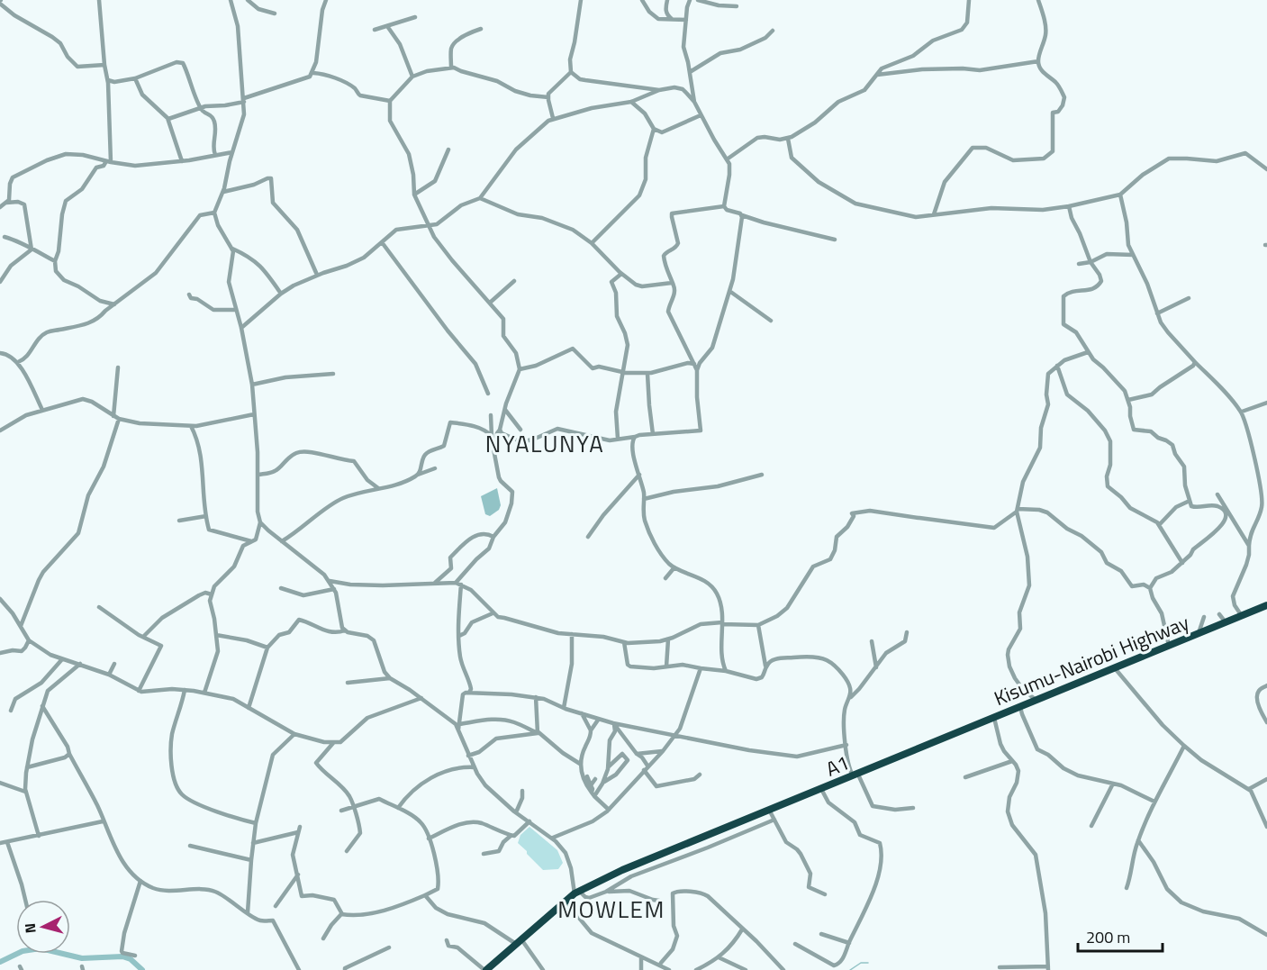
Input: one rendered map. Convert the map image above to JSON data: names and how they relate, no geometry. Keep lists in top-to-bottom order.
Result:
{
  "streets": {
    "highway": ["Kisumu-Nairobi Highway", "A1"]
  },
  "crossings": [
    ["Kisumu-Nairobi Highway", "A1"]
  ],
  "districts": ["NYALUNYA", "MOWLEM"],
  "scale_bar": "200 m",
  "north": "left"
}
